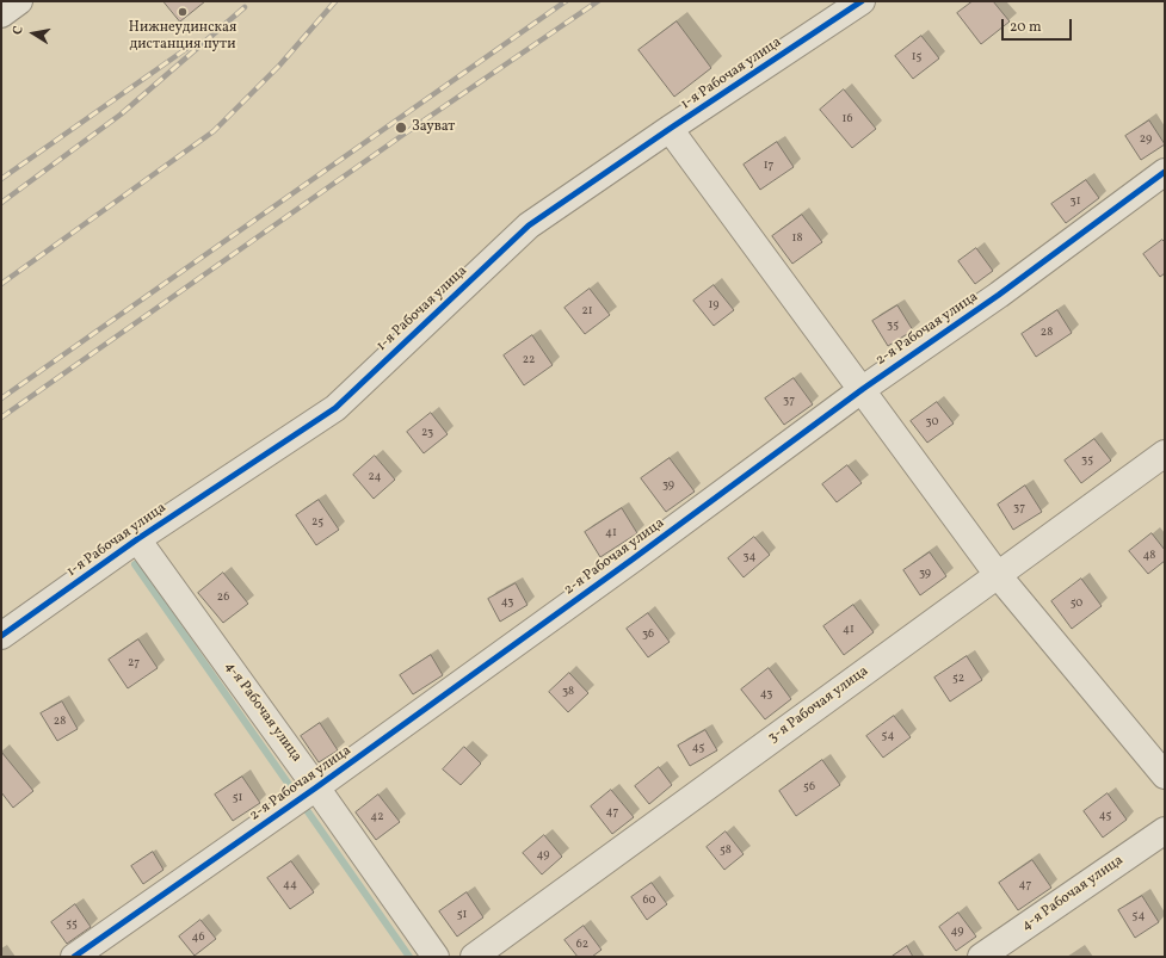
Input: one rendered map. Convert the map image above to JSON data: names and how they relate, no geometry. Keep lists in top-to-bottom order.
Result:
{
  "streets": {
    "street": [
      "1-я Рабочая улица",
      "2-я Рабочая улица",
      "3-я Рабочая улица",
      "4-я Рабочая улица"
    ]
  },
  "crossings": [
    ["1-я Рабочая улица", "4-я Рабочая улица"],
    ["2-я Рабочая улица", "4-я Рабочая улица"]
  ],
  "places": ["Нижнеудинская дистанция пути", "Зауват"],
  "house_numbers": [
    "15",
    "16",
    "29",
    "17",
    "31",
    "18",
    "19",
    "21",
    "35",
    "28",
    "22",
    "37",
    "30",
    "23",
    "35",
    "24",
    "39",
    "37",
    "25",
    "41",
    "48",
    "34",
    "39",
    "26",
    "43",
    "50",
    "41",
    "36",
    "27",
    "52",
    "38",
    "43",
    "28",
    "54",
    "45",
    "56",
    "51",
    "47",
    "45",
    "42",
    "58",
    "49",
    "44",
    "47",
    "60",
    "51",
    "54",
    "55",
    "49",
    "46",
    "62"
  ],
  "scale_bar": "20 m",
  "north": "left"
}
